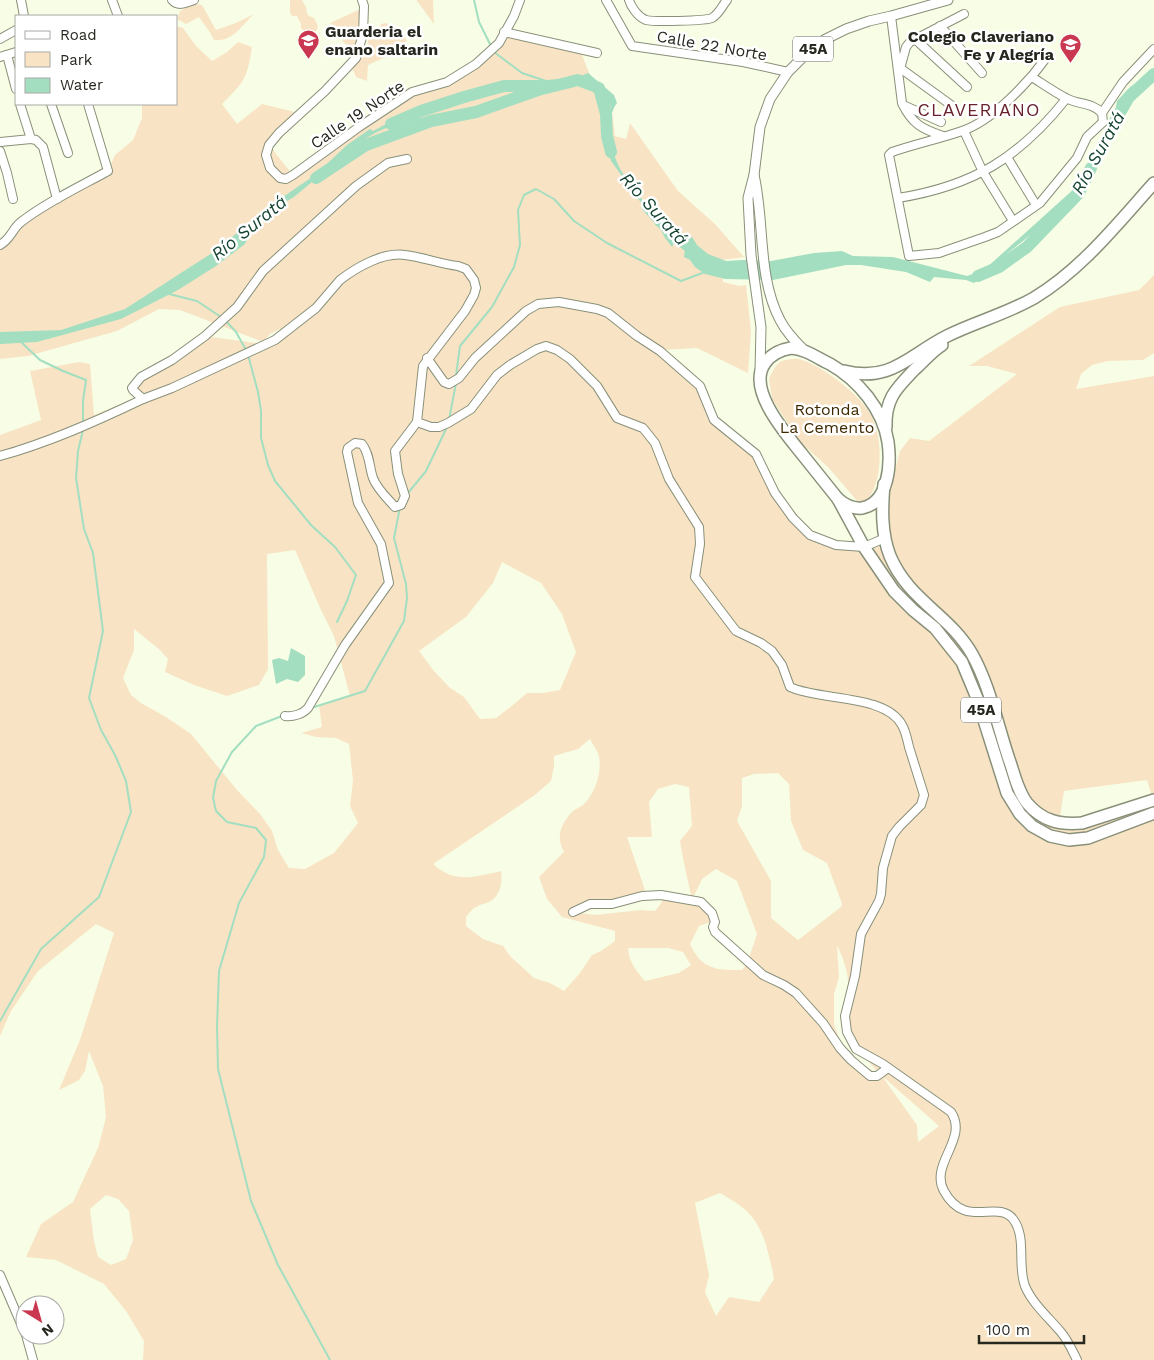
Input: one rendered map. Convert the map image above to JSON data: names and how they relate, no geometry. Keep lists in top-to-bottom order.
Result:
{
  "streets": {
    "highway": ["45A"],
    "street": ["Calle 22 Norte", "Calle 19 Norte"]
  },
  "crossings": [
    ["Calle 22 Norte", "45A"]
  ],
  "districts": ["CLAVERIANO"],
  "water": ["Río Suratá"],
  "parks": ["Rotonda La Cemento"],
  "places": {
    "school or university": ["Guarderia el enano saltarin", "Colegio Claveriano Fe y Alegría"]
  },
  "legend": ["Road", "Park", "Water"],
  "scale_bar": "100 m",
  "north": "bottom right"
}
